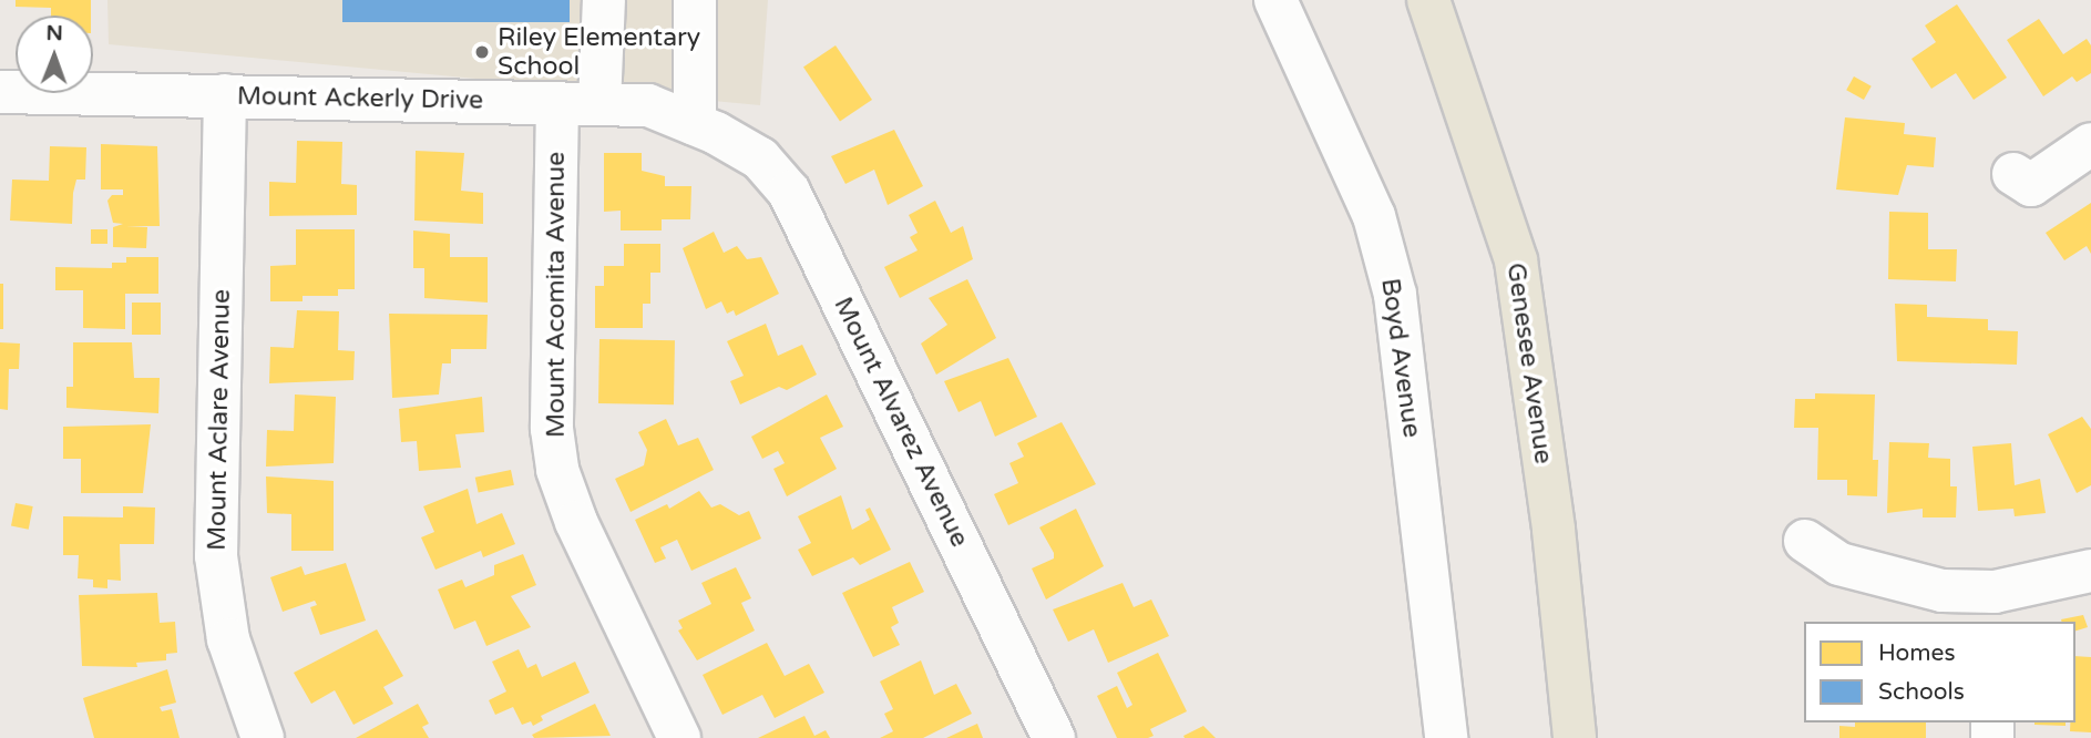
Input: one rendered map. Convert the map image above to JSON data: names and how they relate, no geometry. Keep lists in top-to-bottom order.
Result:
{
  "streets": {
    "main road": ["Genesee Avenue"],
    "street": [
      "Mount Ackerly Drive",
      "Mount Acomita Avenue",
      "Boyd Avenue",
      "Mount Aclare Avenue",
      "Mount Alvarez Avenue"
    ]
  },
  "crossings": [
    ["Mount Ackerly Drive", "Mount Acomita Avenue"],
    ["Mount Ackerly Drive", "Mount Aclare Avenue"],
    ["Mount Ackerly Drive", "Mount Alvarez Avenue"]
  ],
  "places": ["Riley Elementary School"],
  "legend": ["Homes", "Schools"],
  "north": "top"
}
